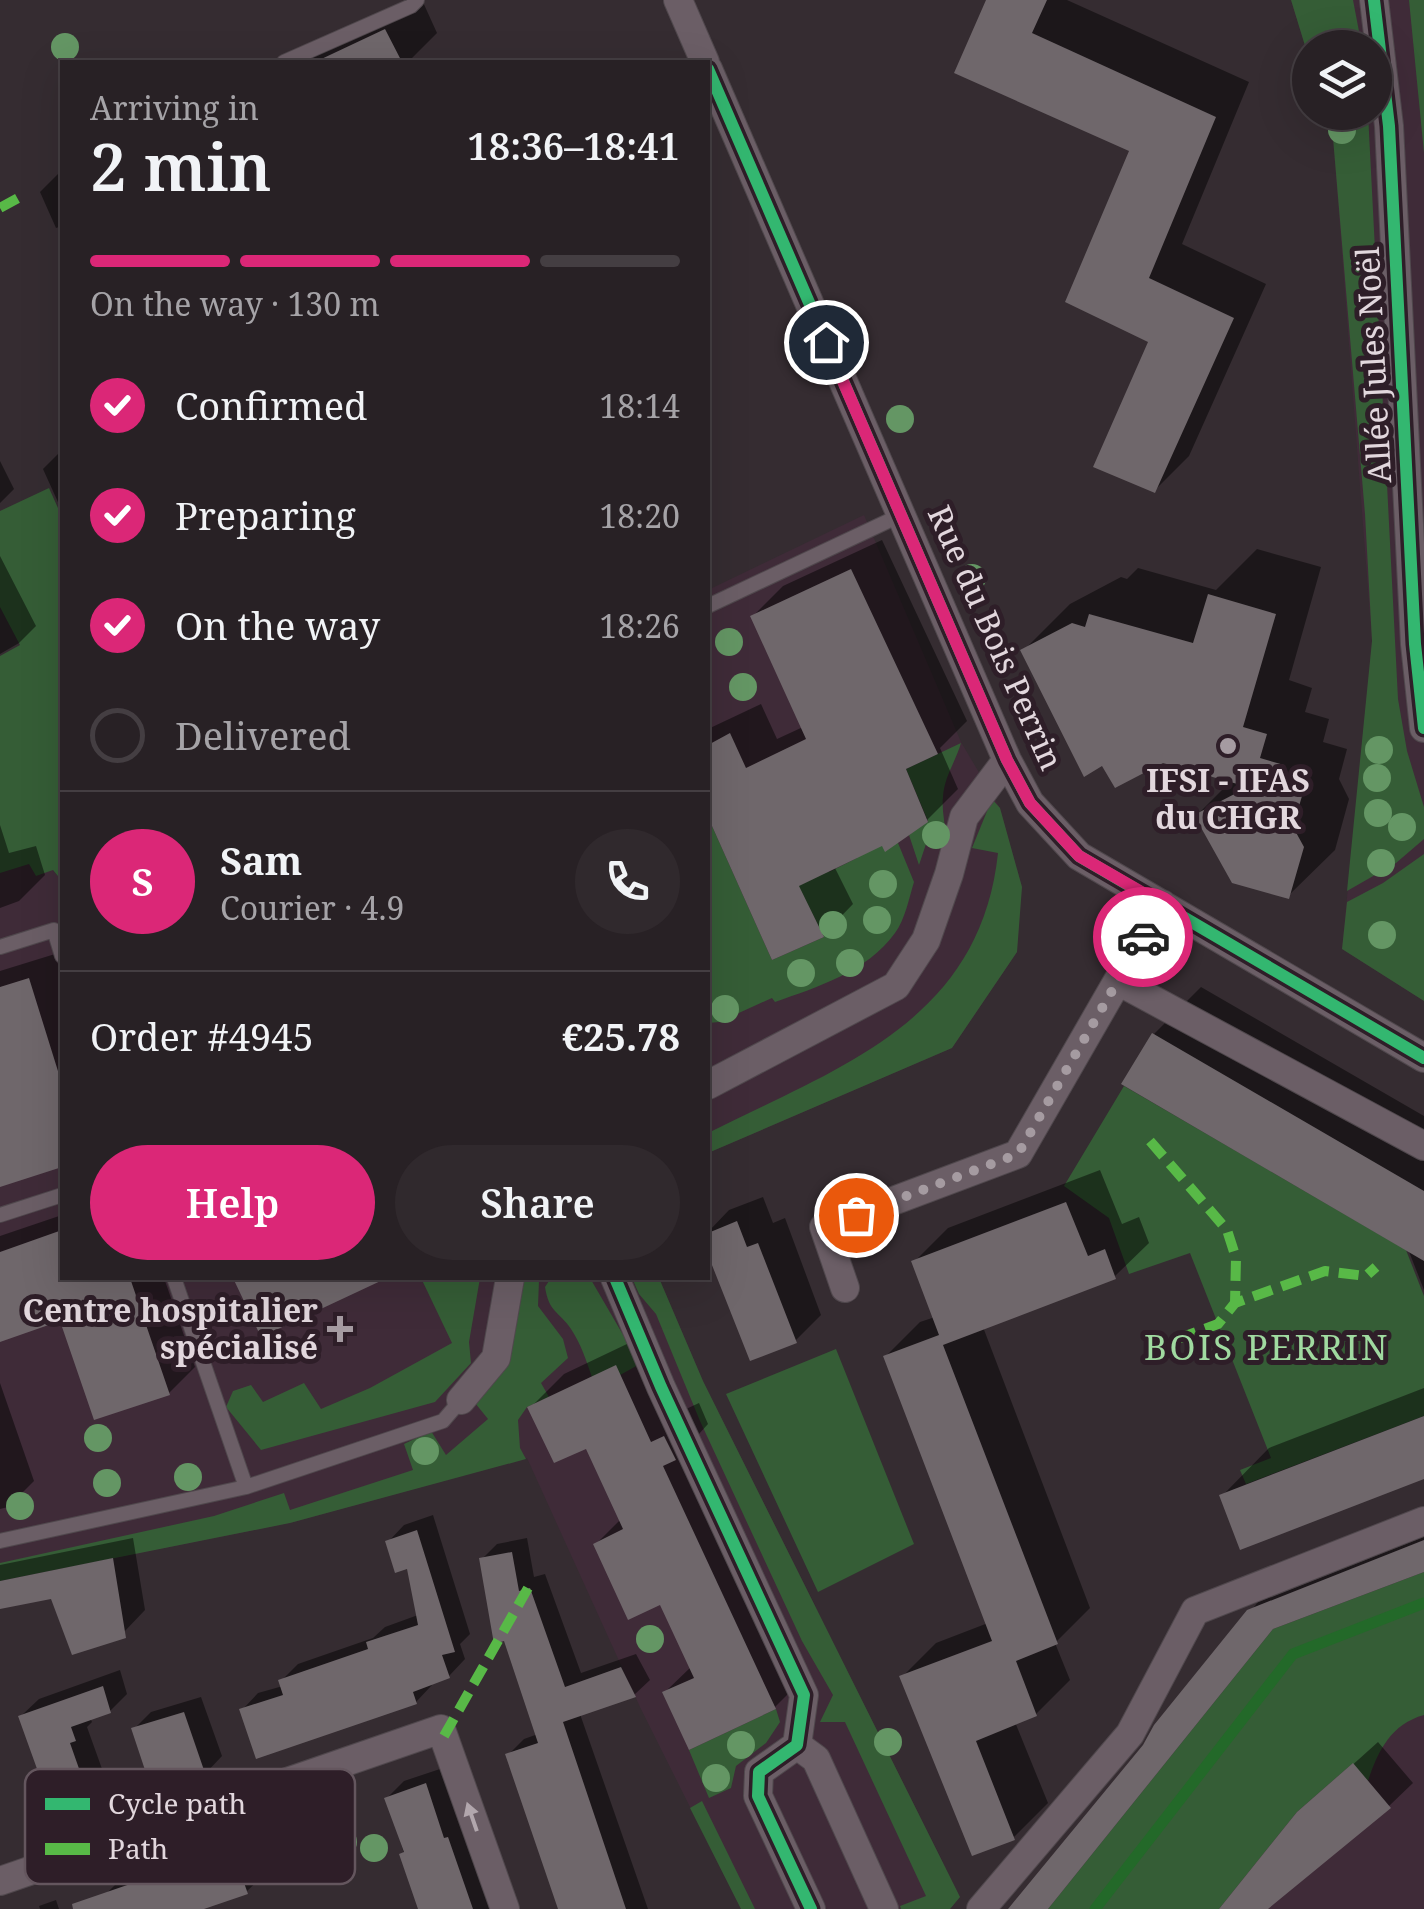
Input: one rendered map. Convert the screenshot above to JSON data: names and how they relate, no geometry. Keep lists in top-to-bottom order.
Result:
{
  "streets": {
    "street": ["Allée Jules Noël", "Rue du Bois Perrin"]
  },
  "districts": ["BOIS PERRIN"],
  "places": {
    "other": ["IFSI - IFAS du CHGR"],
    "health": ["Centre hospitalier spécialisé"]
  },
  "legend": ["Cycle path", "Path"],
  "page": {
    "heading": ["2 min", "Arriving in", "18:36–18:41"],
    "panel": [
      "Sam",
      "Courier · 4.9",
      "Order #4945",
      "€25.78"
    ],
    "bar": "On the way · 130 m",
    "list": [
      ["Confirmed", "18:14"],
      ["Preparing", "18:20"],
      ["On the way", "18:26"],
      "Delivered"
    ],
    "round": "S",
    "buttons": ["Help", "Share"]
  }
}
